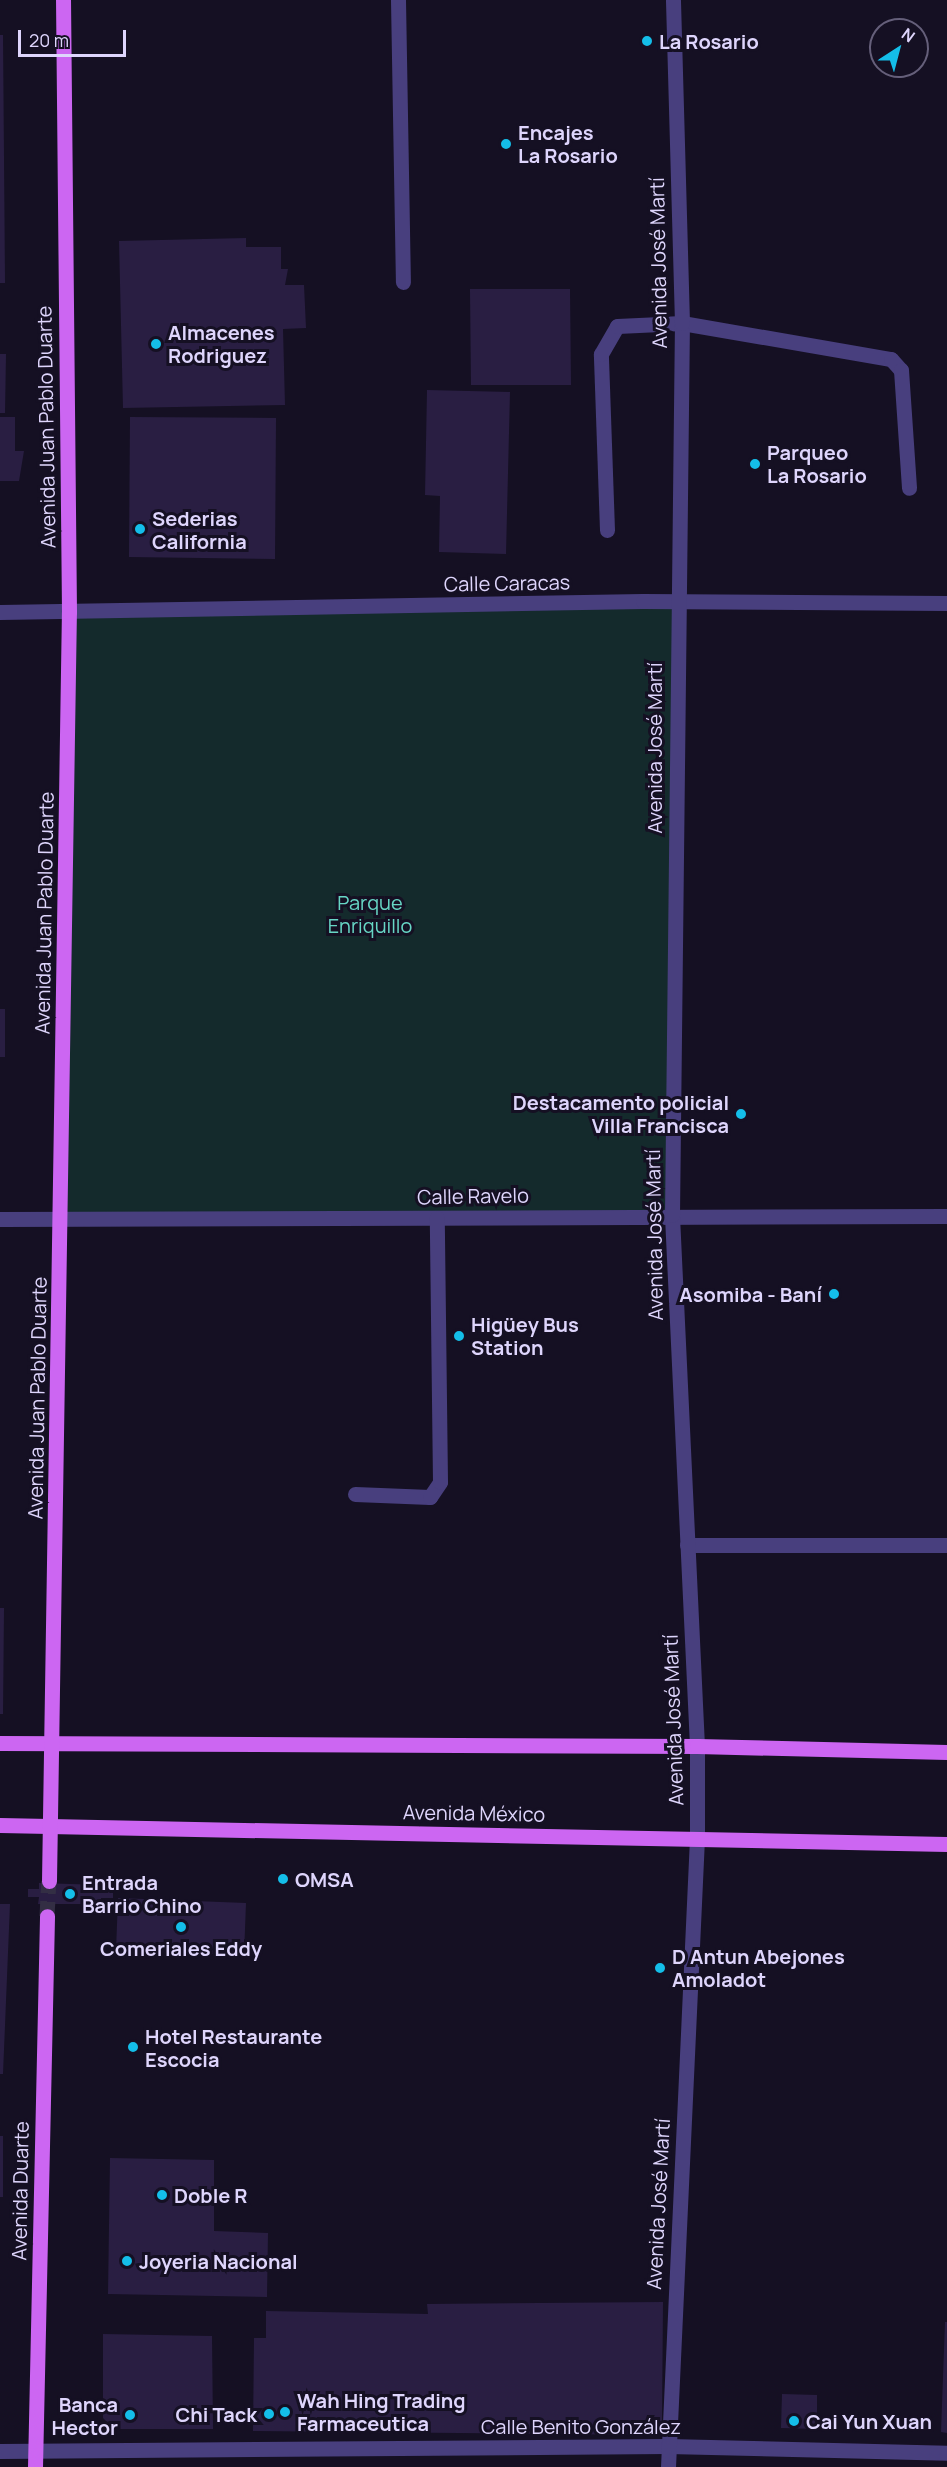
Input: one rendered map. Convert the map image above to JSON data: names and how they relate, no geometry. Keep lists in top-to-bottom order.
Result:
{
  "streets": {
    "main road": ["Avenida Juan Pablo Duarte", "Avenida México", "Avenida Duarte"],
    "street": [
      "Avenida José Martí",
      "Calle Caracas",
      "Calle Ravelo",
      "Calle Benito González"
    ]
  },
  "crossings": [
    ["Avenida José Martí", "Calle Caracas"],
    ["Avenida José Martí", "Calle Ravelo"],
    ["Avenida José Martí", "Avenida México"],
    ["Avenida José Martí", "Calle Benito González"],
    ["Avenida Juan Pablo Duarte", "Calle Caracas"],
    ["Avenida Juan Pablo Duarte", "Calle Ravelo"],
    ["Avenida Juan Pablo Duarte", "Avenida México"],
    ["Avenida Duarte", "Calle Benito González"]
  ],
  "parks": ["Parque Enriquillo"],
  "places": [
    "La Rosario",
    "Encajes La Rosario",
    "Almacenes Rodriguez",
    "Parqueo La Rosario",
    "Sederias California",
    "Destacamento policial Villa Francisca",
    "Asomiba - Baní",
    "Higüey Bus Station",
    "OMSA",
    "Entrada Barrio Chino",
    "Comeriales Eddy",
    "D Antun Abejones Amoladot",
    "Hotel Restaurante Escocia",
    "Doble R",
    "Joyeria Nacional",
    "Wah Hing Trading Farmaceutica",
    "Chi Tack",
    "Banca Hector",
    "Cai Yun Xuan"
  ],
  "scale_bar": "20 m",
  "north": "top right"
}
